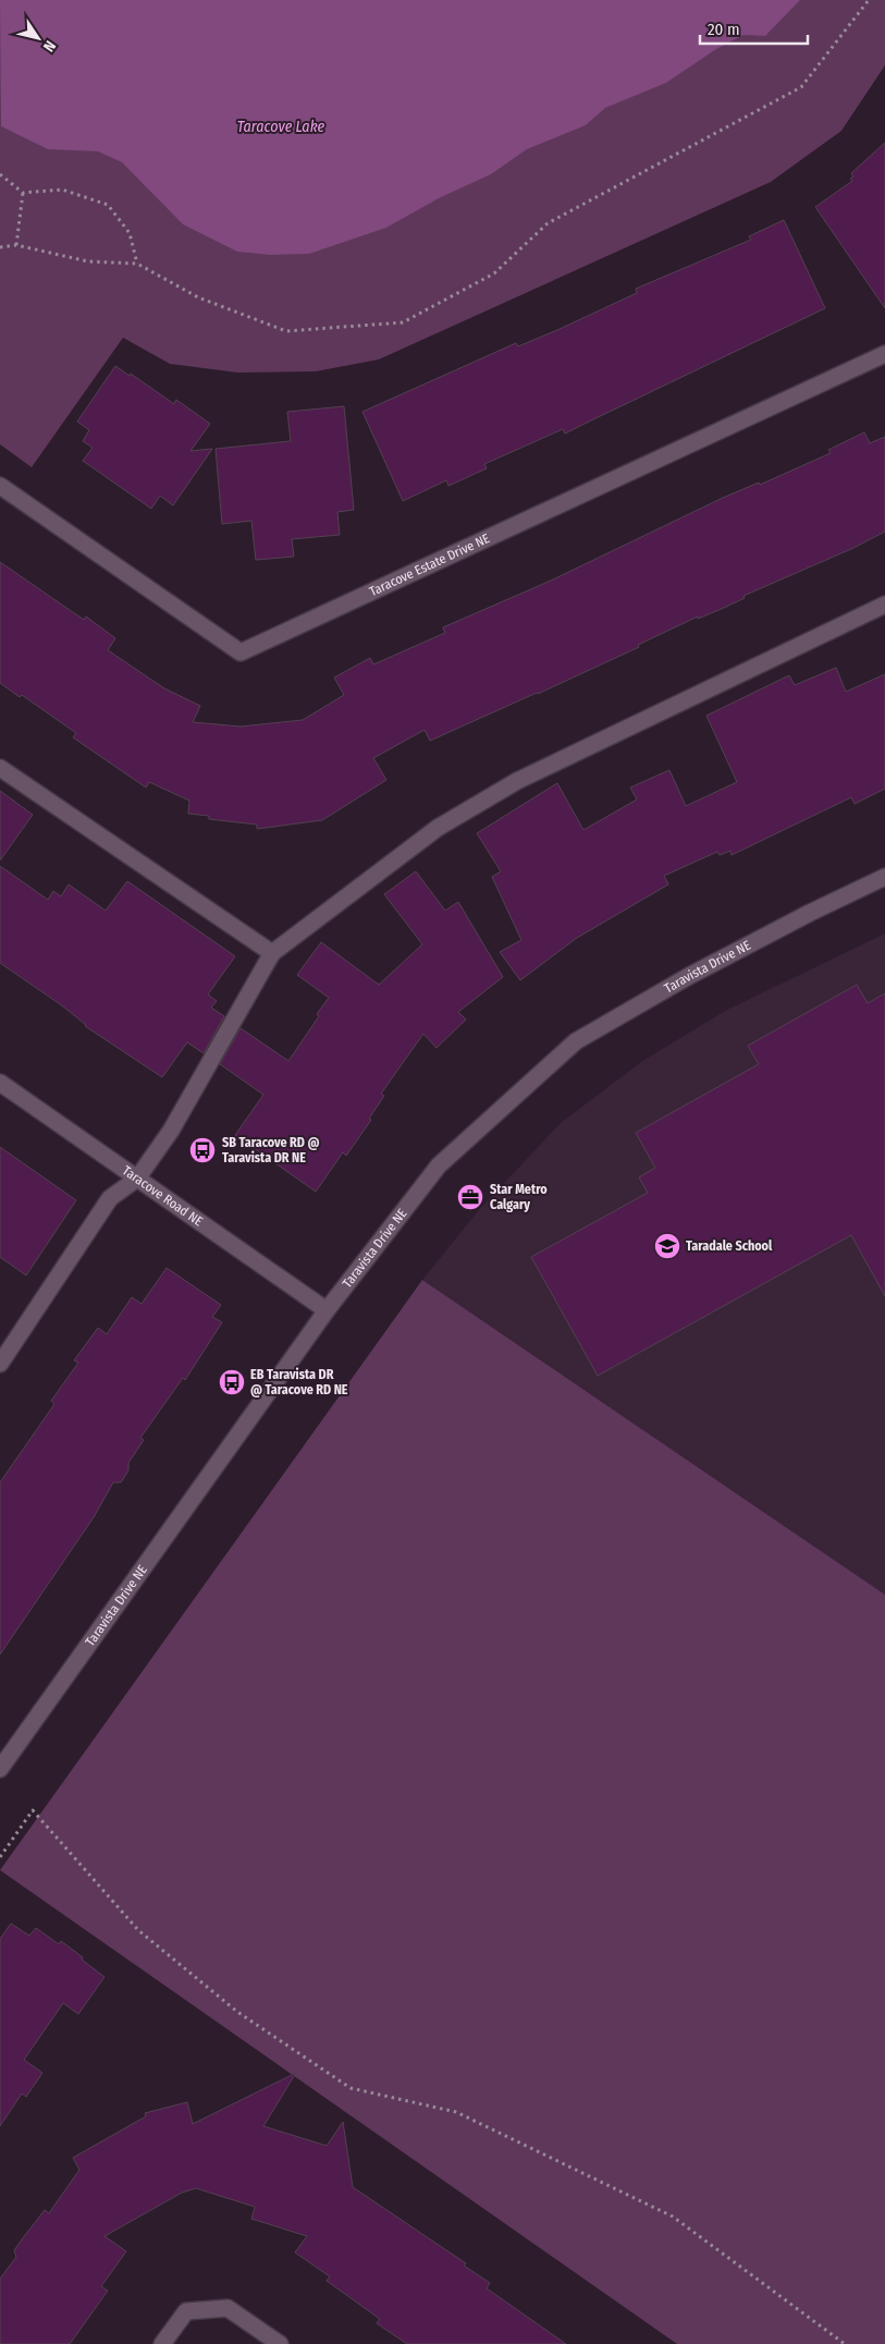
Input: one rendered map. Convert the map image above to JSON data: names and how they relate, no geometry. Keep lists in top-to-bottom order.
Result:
{
  "streets": {
    "street": ["Taracove Estate Drive NE", "Taravista Drive NE", "Taracove Road NE"]
  },
  "crossings": [
    ["Taravista Drive NE", "Taracove Road NE"]
  ],
  "water": ["Taracove Lake"],
  "places": {
    "bus stop": ["SB Taracove RD @ Taravista DR NE", "EB Taravista DR @ Taracove RD NE"],
    "office": ["Star Metro Calgary"],
    "school or university": ["Taradale School"]
  },
  "scale_bar": "20 m",
  "north": "bottom right"
}
